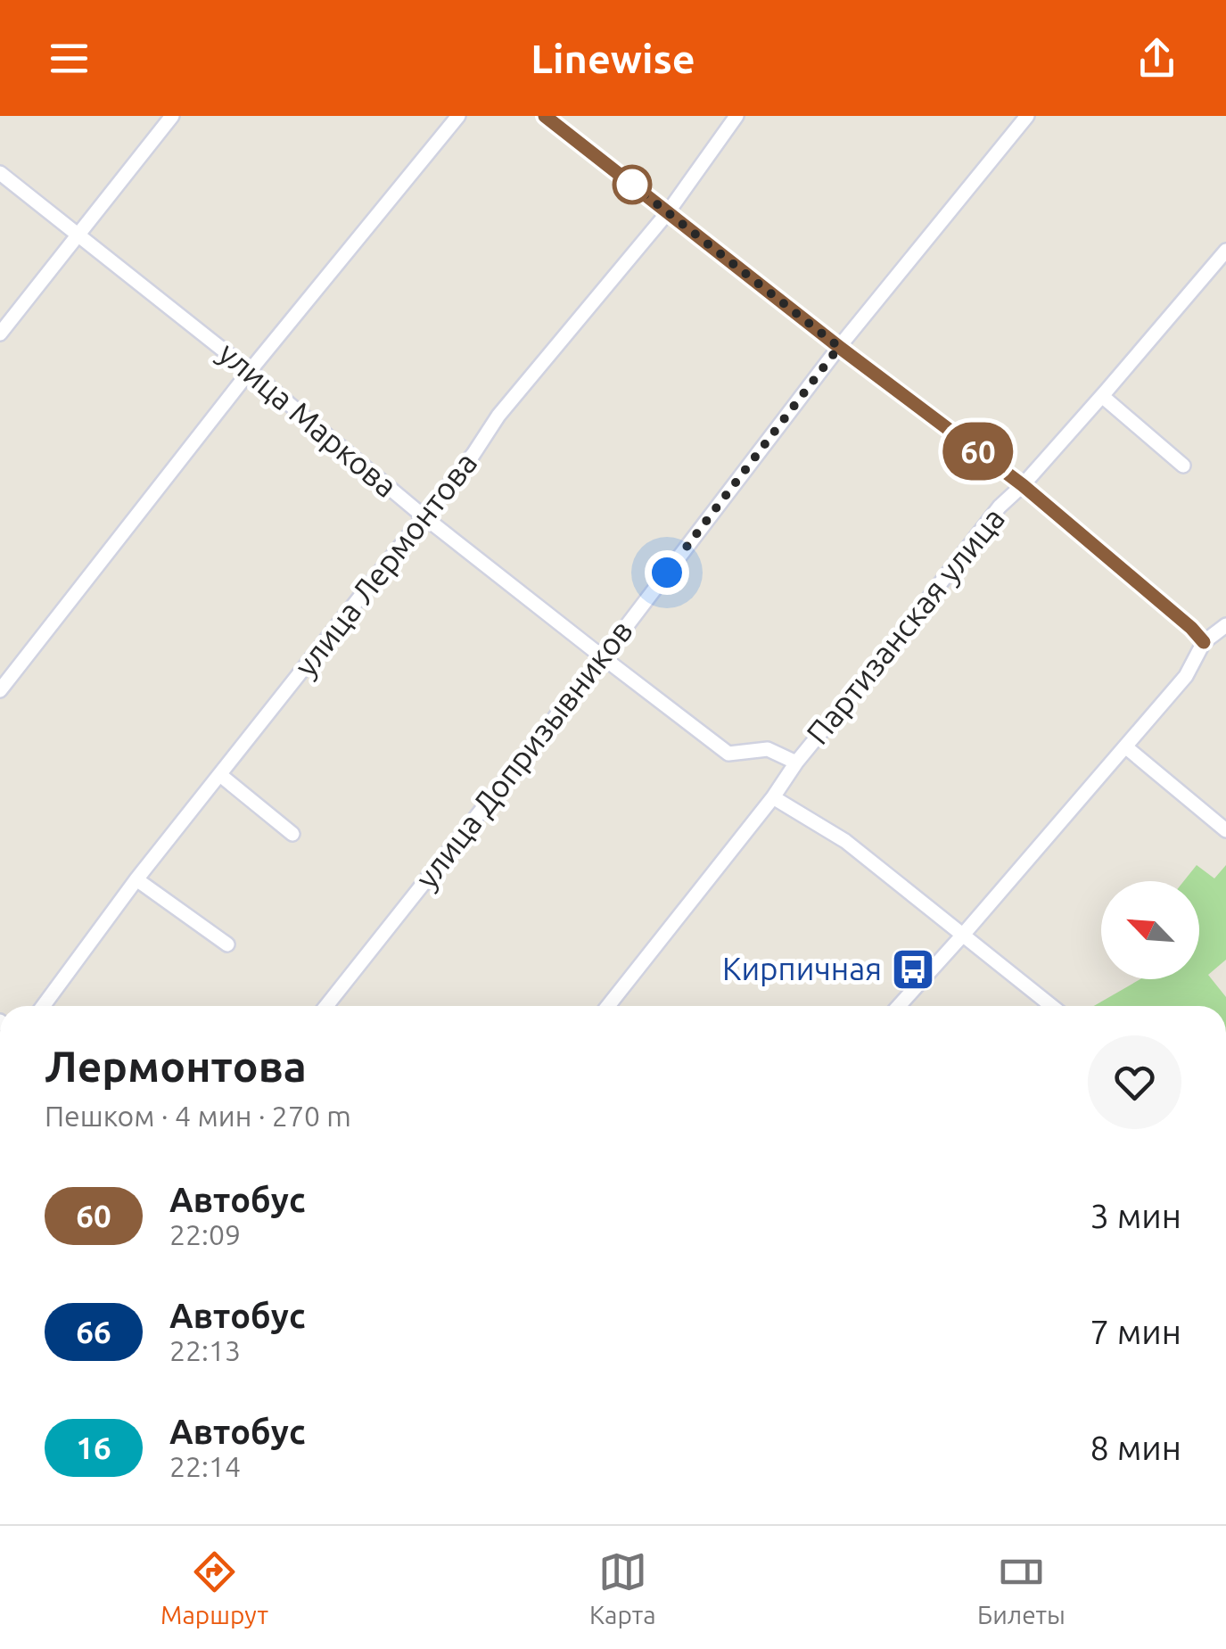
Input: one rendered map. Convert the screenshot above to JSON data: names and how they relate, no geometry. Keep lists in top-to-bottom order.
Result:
{
  "streets": {
    "street": [
      "улица Маркова",
      "улица Лермонтова",
      "Партизанская улица",
      "улица Допризывников"
    ]
  },
  "crossings": [
    ["улица Маркова", "улица Лермонтова"],
    ["улица Маркова", "Партизанская улица"],
    ["улица Маркова", "улица Допризывников"]
  ],
  "places": {
    "bus stop": ["Кирпичная"]
  },
  "lines": ["bus line 60"],
  "north": "top left",
  "page": {
    "header": "Linewise",
    "on_map": "60",
    "heading": ["Лермонтова", "Пешком · 4 мин · 270 m"],
    "list": [
      {
        "mark": "60",
        "name": "Автобус",
        "note": "22:09",
        "value": "3 мин"
      },
      {
        "mark": "66",
        "name": "Автобус",
        "note": "22:13",
        "value": "7 мин"
      },
      {
        "mark": "16",
        "name": "Автобус",
        "note": "22:14",
        "value": "8 мин"
      }
    ],
    "tabs": ["Маршрут", "Карта", "Билеты"]
  }
}
